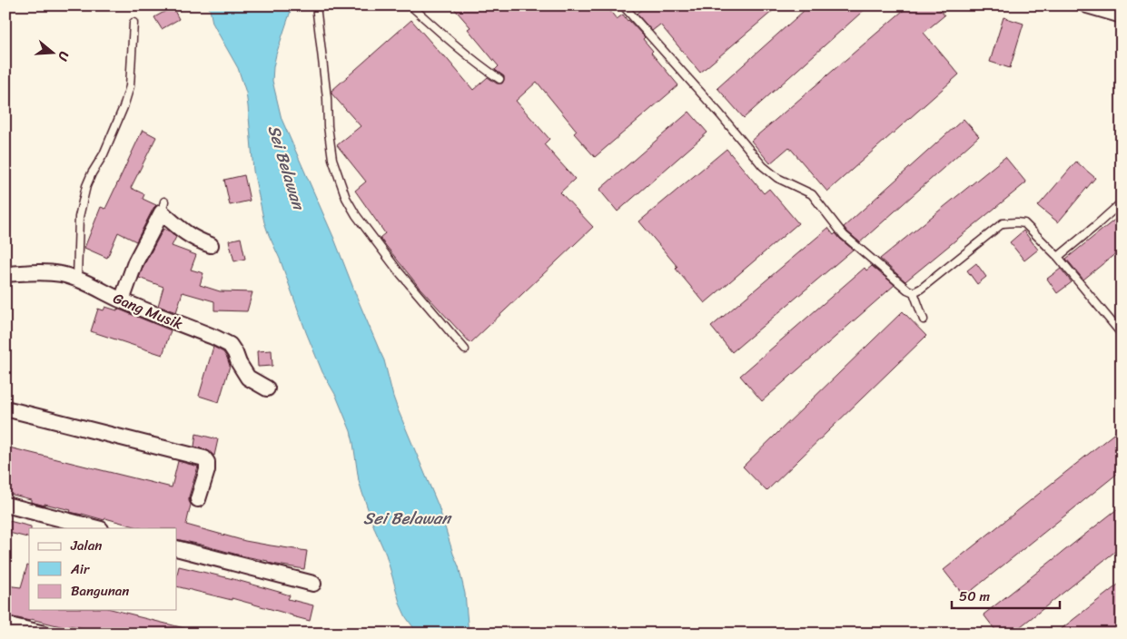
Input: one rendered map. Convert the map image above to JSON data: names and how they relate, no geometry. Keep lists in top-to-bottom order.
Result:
{
  "streets": {
    "street": ["Gang Musik"]
  },
  "water": ["Sei Belawan"],
  "legend": ["Jalan", "Air", "Bangunan"],
  "scale_bar": "50 m",
  "north": "right"
}
